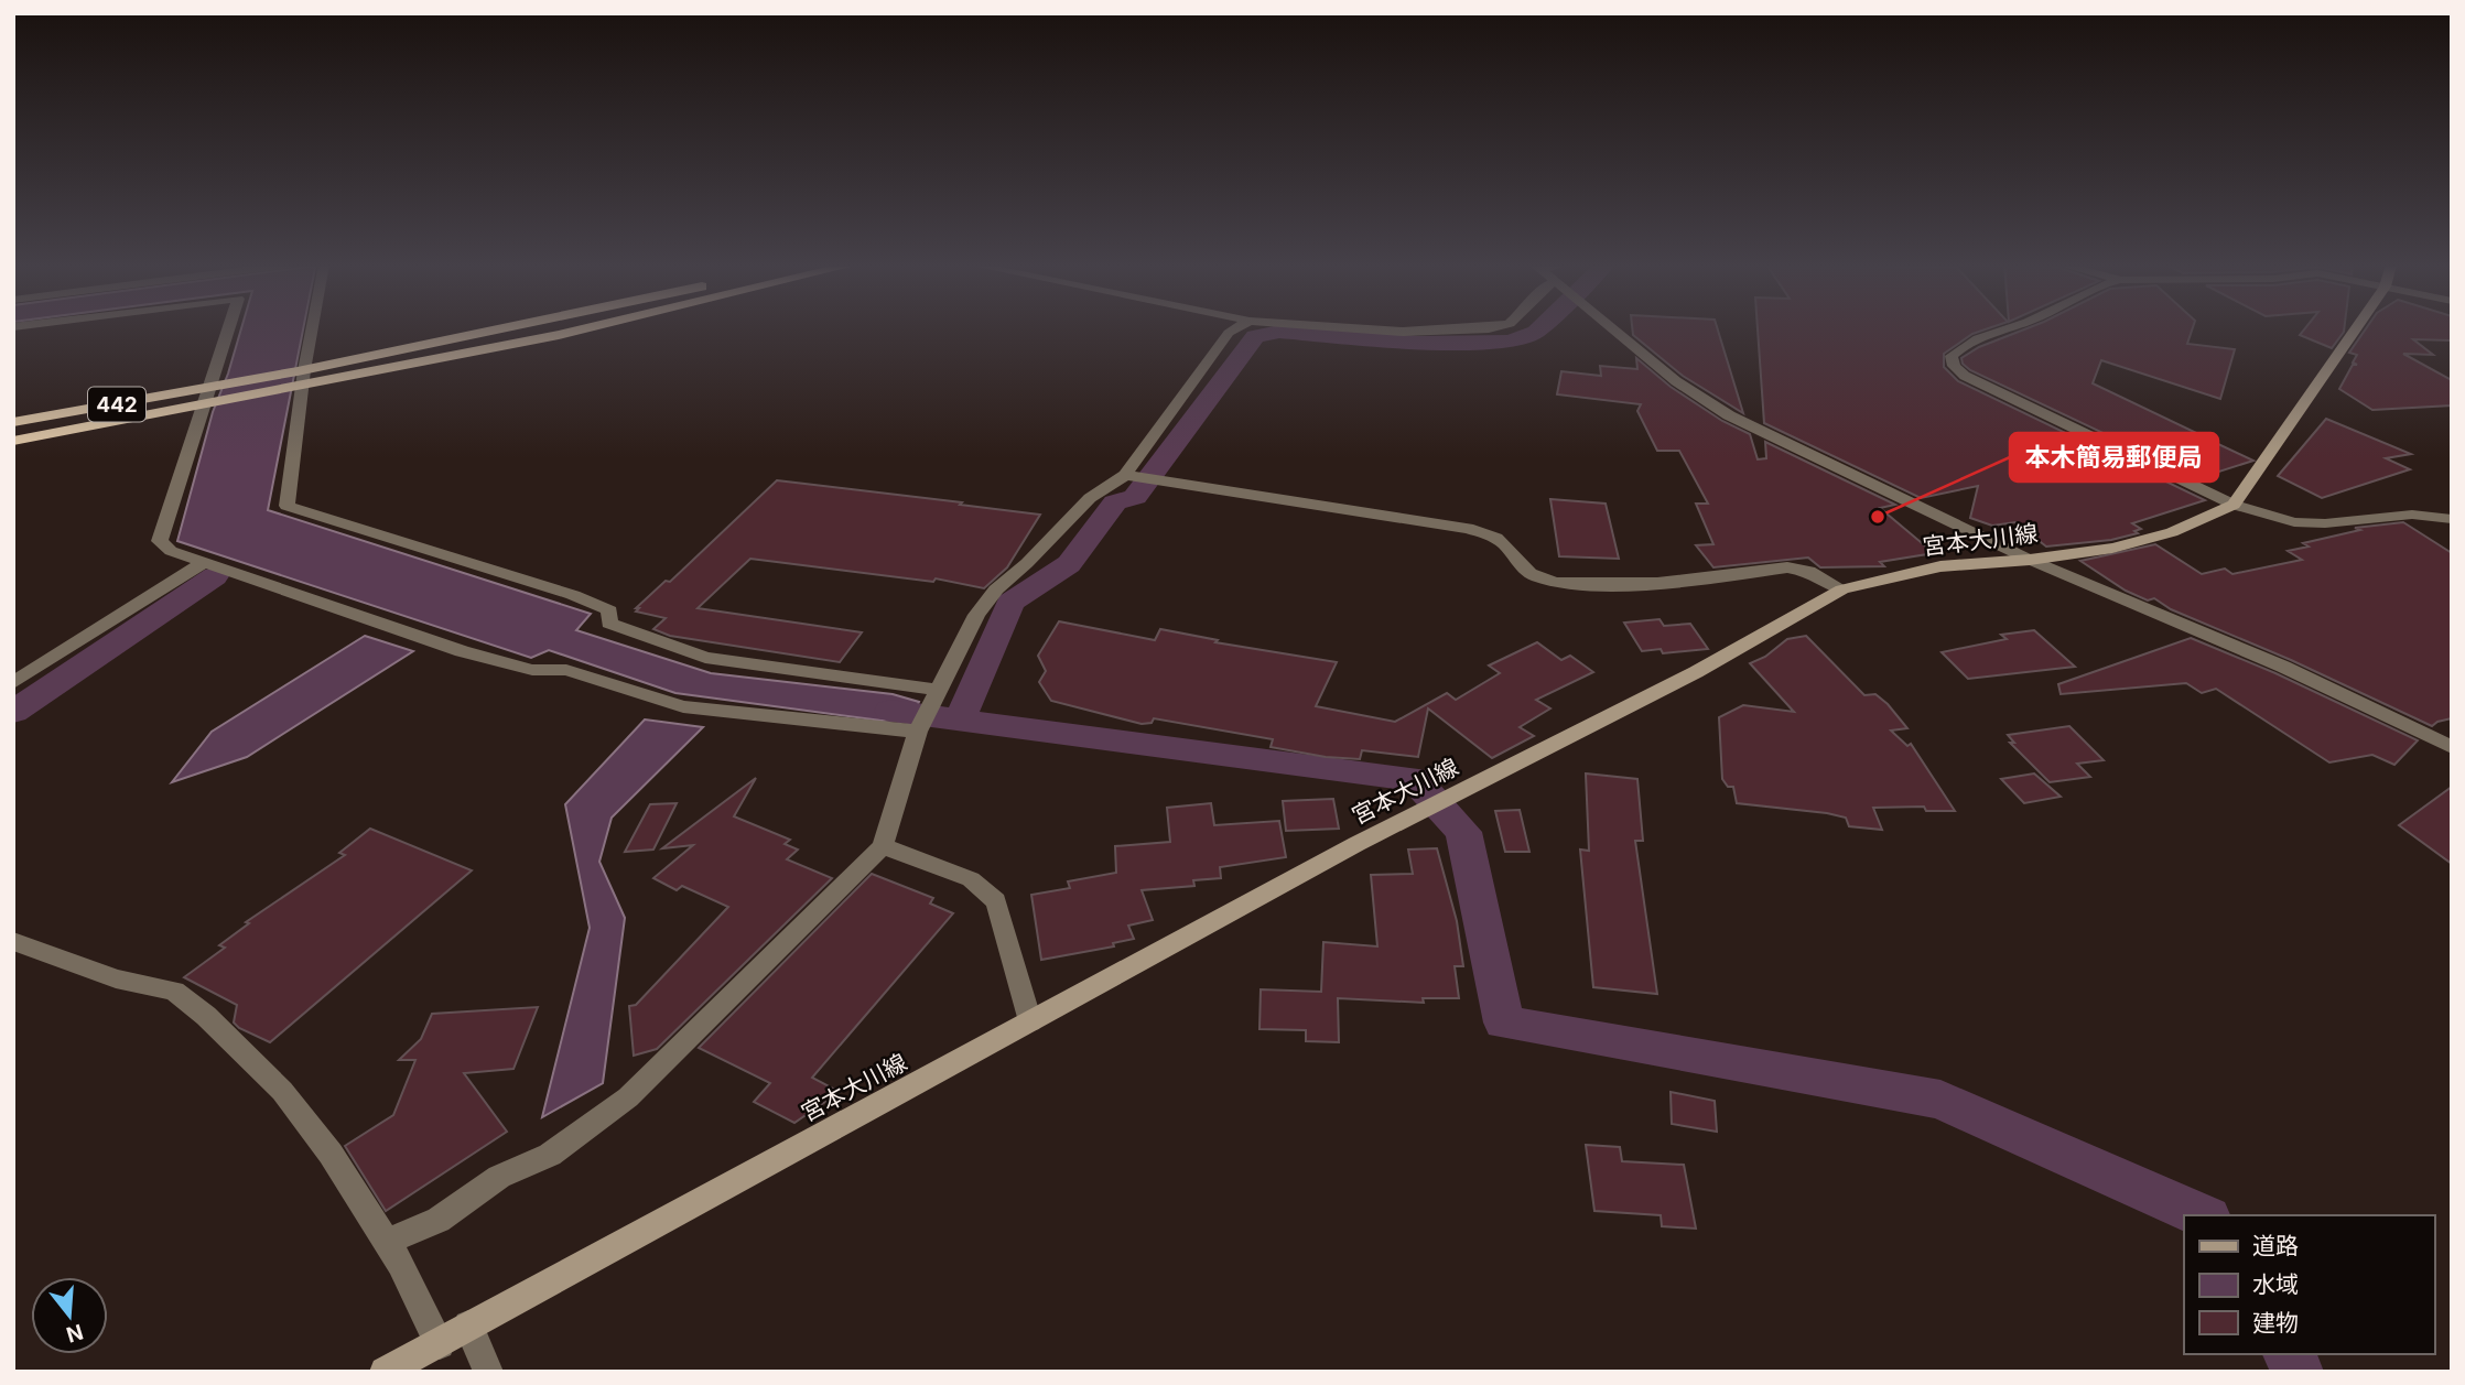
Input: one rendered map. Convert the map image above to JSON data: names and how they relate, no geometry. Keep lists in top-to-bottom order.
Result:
{
  "streets": {
    "highway": ["442"],
    "main road": ["宮本大川線"]
  },
  "places": ["本木簡易郵便局"],
  "legend": ["道路", "水域", "建物"],
  "north": "bottom"
}
